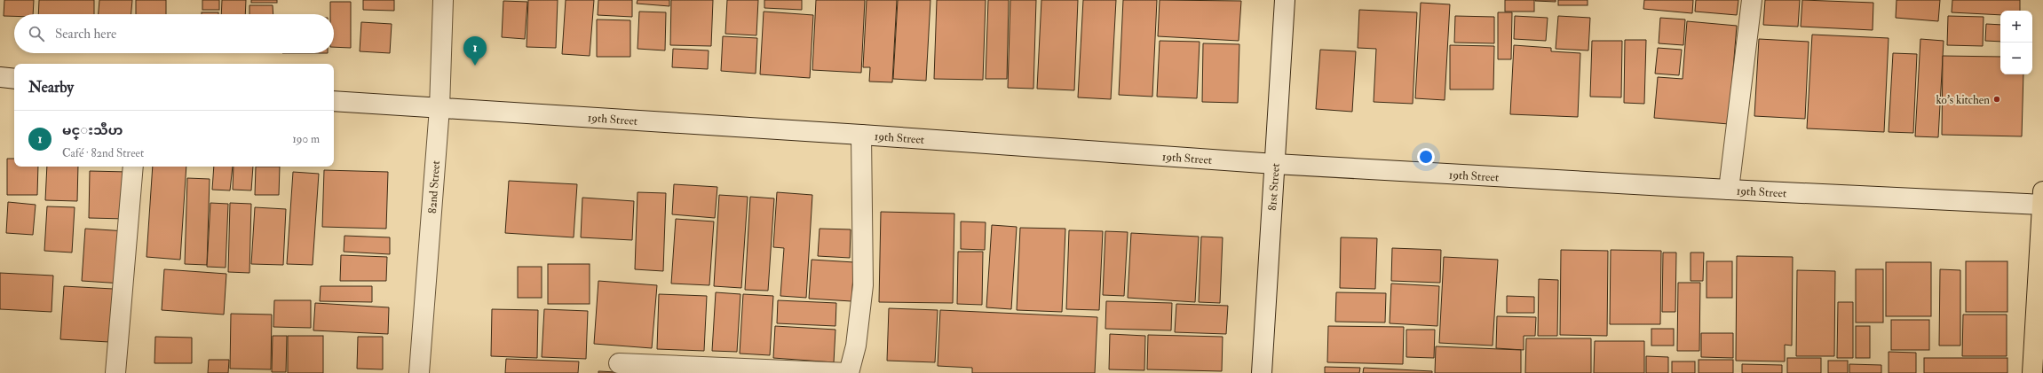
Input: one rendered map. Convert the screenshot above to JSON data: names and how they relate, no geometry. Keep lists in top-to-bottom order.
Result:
{
  "streets": {
    "street": ["19th Street", "82nd Street", "81st Street"]
  },
  "crossings": [
    ["19th Street", "82nd Street"],
    ["19th Street", "81st Street"]
  ],
  "places": ["ko's kitchen"],
  "page": {
    "map_buttons": ["+", "−"],
    "search": "Search here",
    "pins": "1",
    "heading": "Nearby",
    "list": [
      {
        "mark": "1",
        "name": "မင္းသီဟ",
        "note": "Café · 82nd Street",
        "value": "190 m"
      }
    ]
  }
}
